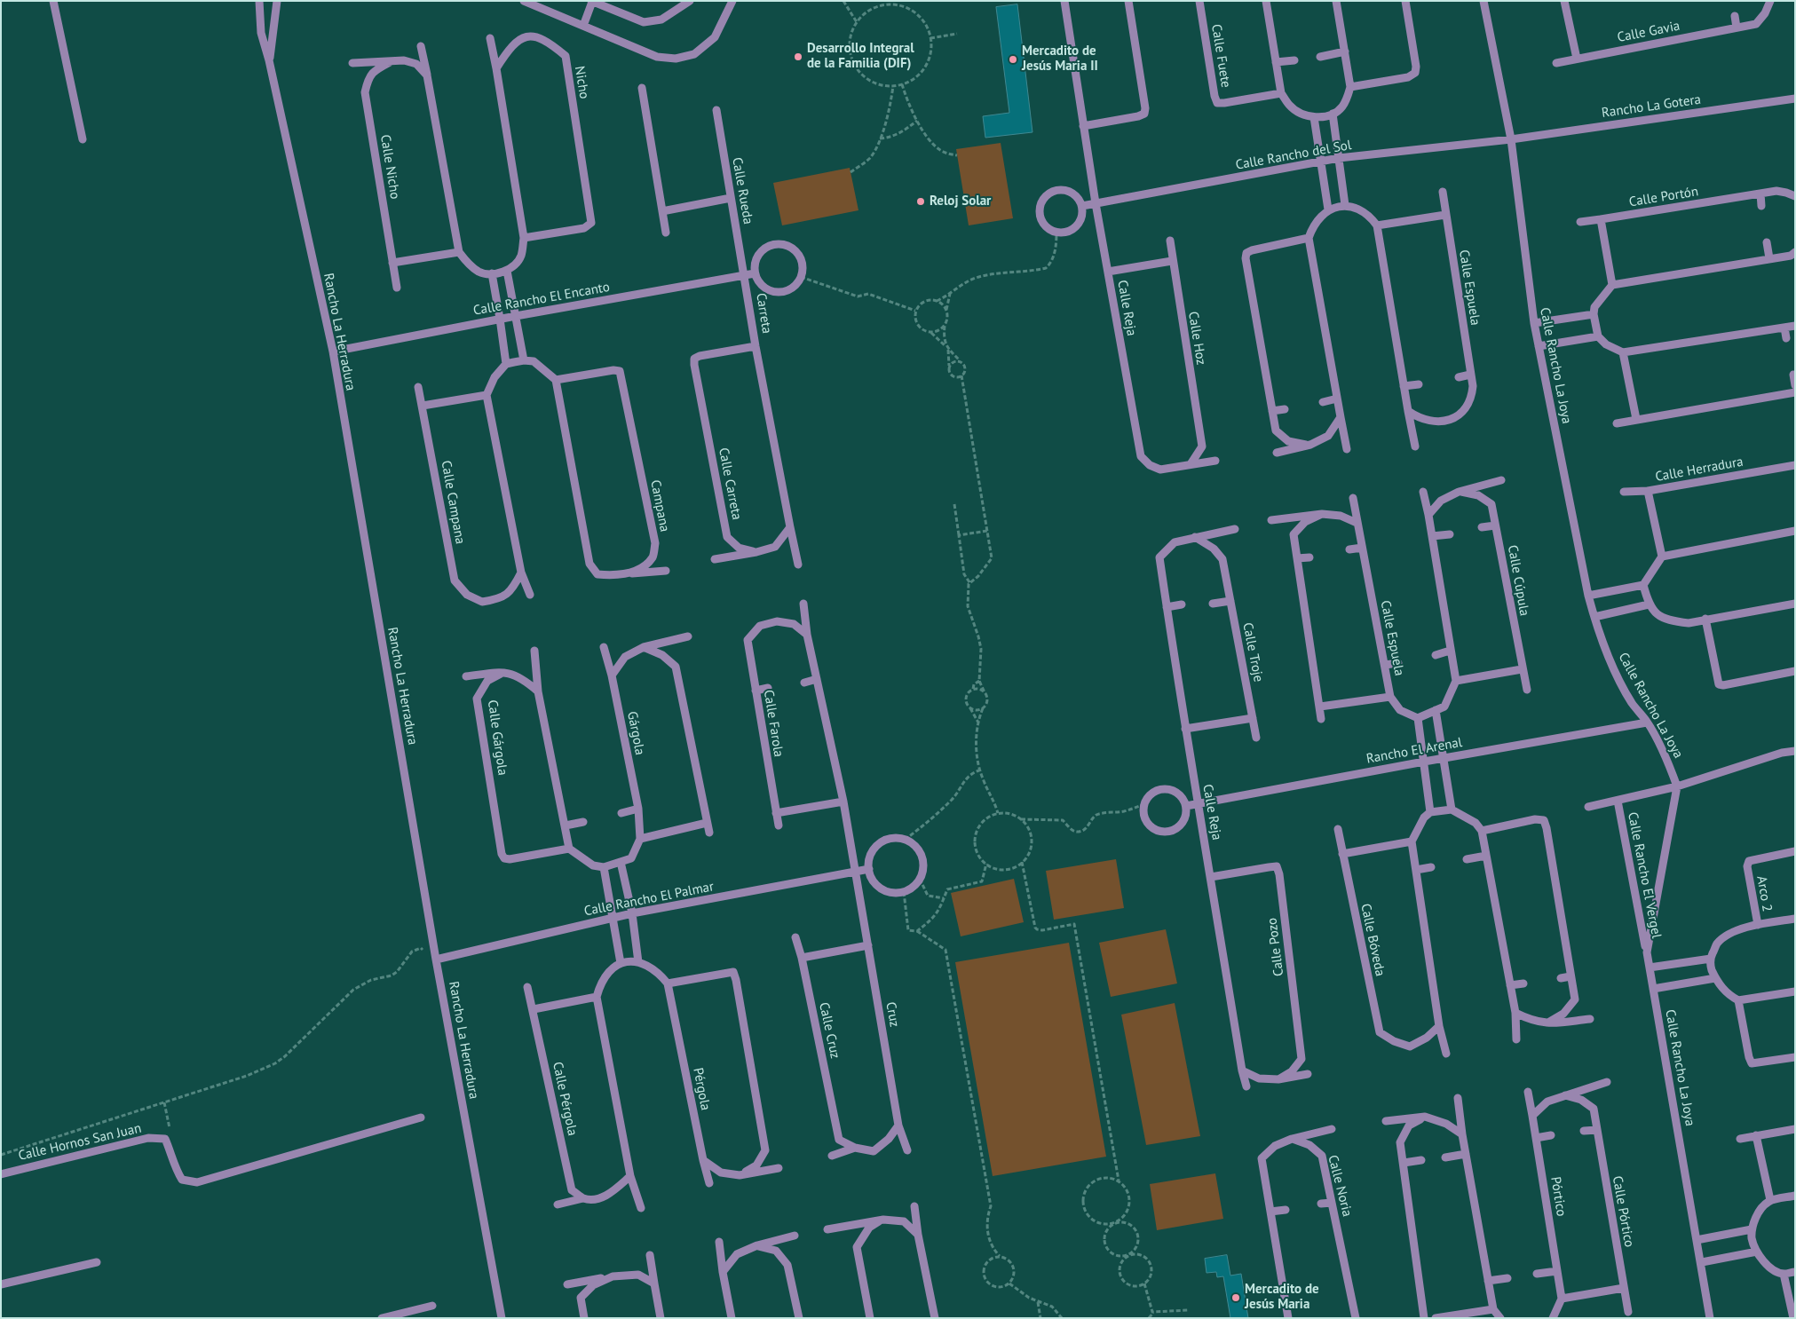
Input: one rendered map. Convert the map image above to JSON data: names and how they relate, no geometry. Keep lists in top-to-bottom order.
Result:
{
  "streets": {
    "street": [
      "Calle Gavia",
      "Calle Fuete",
      "Nicho",
      "Rancho La Gotera",
      "Calle Rancho del Sol",
      "Calle Nicho",
      "Calle Rueda",
      "Calle Portón",
      "Calle Espuela",
      "Calle Rancho El Encanto",
      "Calle Reja",
      "Carreta",
      "Rancho La Herradura",
      "Calle Hoz",
      "Calle Rancho La Joya",
      "Calle Herradura",
      "Calle Carreta",
      "Calle Campana",
      "Campana",
      "Calle Cúpula",
      "Calle Troje",
      "Calle Farola",
      "Gárgola",
      "Calle Gárgola",
      "Rancho El Arenal",
      "Calle Rancho El Vergel",
      "Arco 2",
      "Calle Rancho El Palmar",
      "Calle Bóveda",
      "Calle Pozo",
      "Cruz",
      "Calle Cruz",
      "Pérgola",
      "Calle Pérgola",
      "Calle Hornos San Juan",
      "Calle Noria",
      "Pórtico",
      "Calle Pórtico"
    ]
  },
  "crossings": [
    ["Rancho La Gotera", "Calle Rancho del Sol"],
    ["Rancho La Gotera", "Calle Rancho La Joya"],
    ["Calle Rancho del Sol", "Calle Reja"],
    ["Calle Rancho del Sol", "Calle Rancho La Joya"],
    ["Calle Rueda", "Calle Rancho El Encanto"],
    ["Calle Rueda", "Carreta"],
    ["Calle Rancho El Encanto", "Carreta"],
    ["Calle Rancho El Encanto", "Rancho La Herradura"],
    ["Calle Reja", "Calle Hoz"],
    ["Calle Reja", "Calle Troje"],
    ["Calle Reja", "Rancho El Arenal"],
    ["Calle Reja", "Calle Pozo"],
    ["Carreta", "Calle Carreta"],
    ["Rancho La Herradura", "Calle Rancho El Palmar"],
    ["Calle Rancho La Joya", "Rancho El Arenal"],
    ["Calle Rancho La Joya", "Calle Rancho El Vergel"],
    ["Calle Rancho El Palmar", "Cruz"],
    ["Cruz", "Calle Cruz"]
  ],
  "places": [
    "Desarrollo Integral de la Familia (DIF)",
    "Mercadito de Jesús Maria II",
    "Reloj Solar",
    "Mercadito de Jesús Maria"
  ]
}
